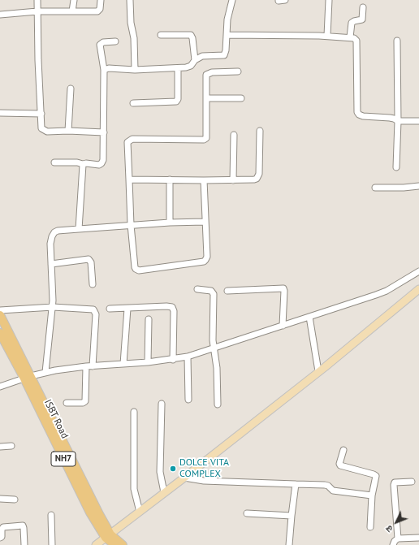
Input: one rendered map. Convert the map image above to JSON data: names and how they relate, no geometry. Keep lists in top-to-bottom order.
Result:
{
  "streets": {
    "highway": ["ISBT Road", "NH7"]
  },
  "crossings": [
    ["ISBT Road", "NH7"]
  ],
  "places": ["DOLCE VITA COMPLEX"],
  "north": "bottom left"
}
